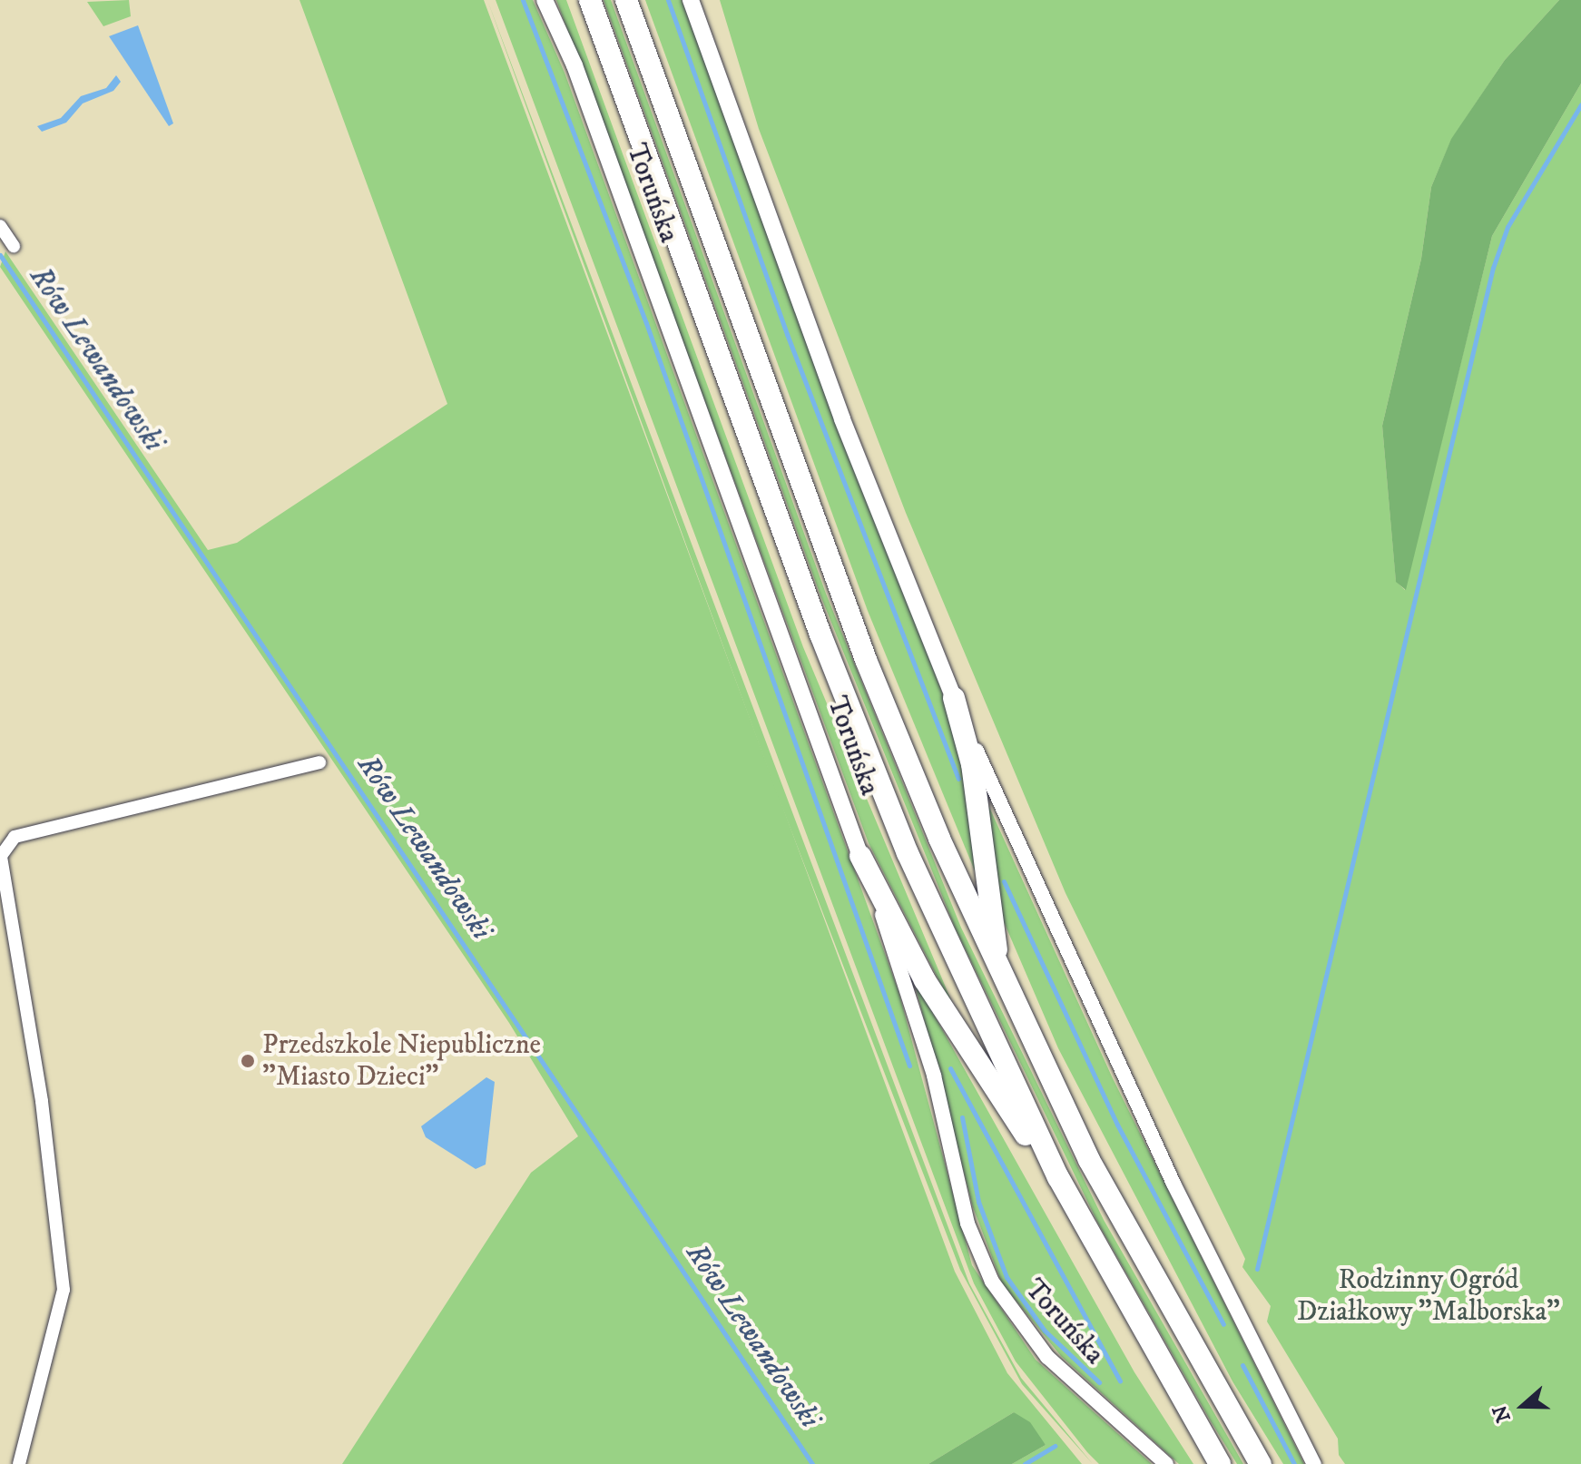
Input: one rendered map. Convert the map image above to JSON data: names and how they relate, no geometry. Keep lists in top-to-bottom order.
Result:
{
  "streets": {
    "highway": ["Toruńska"]
  },
  "water": ["Rów Lewandowski"],
  "parks": ["Rodzinny Ogród Działkowy \"Malborska\""],
  "places": ["Przedszkole Niepubliczne \"Miasto Dzieci\""],
  "north": "left"
}
